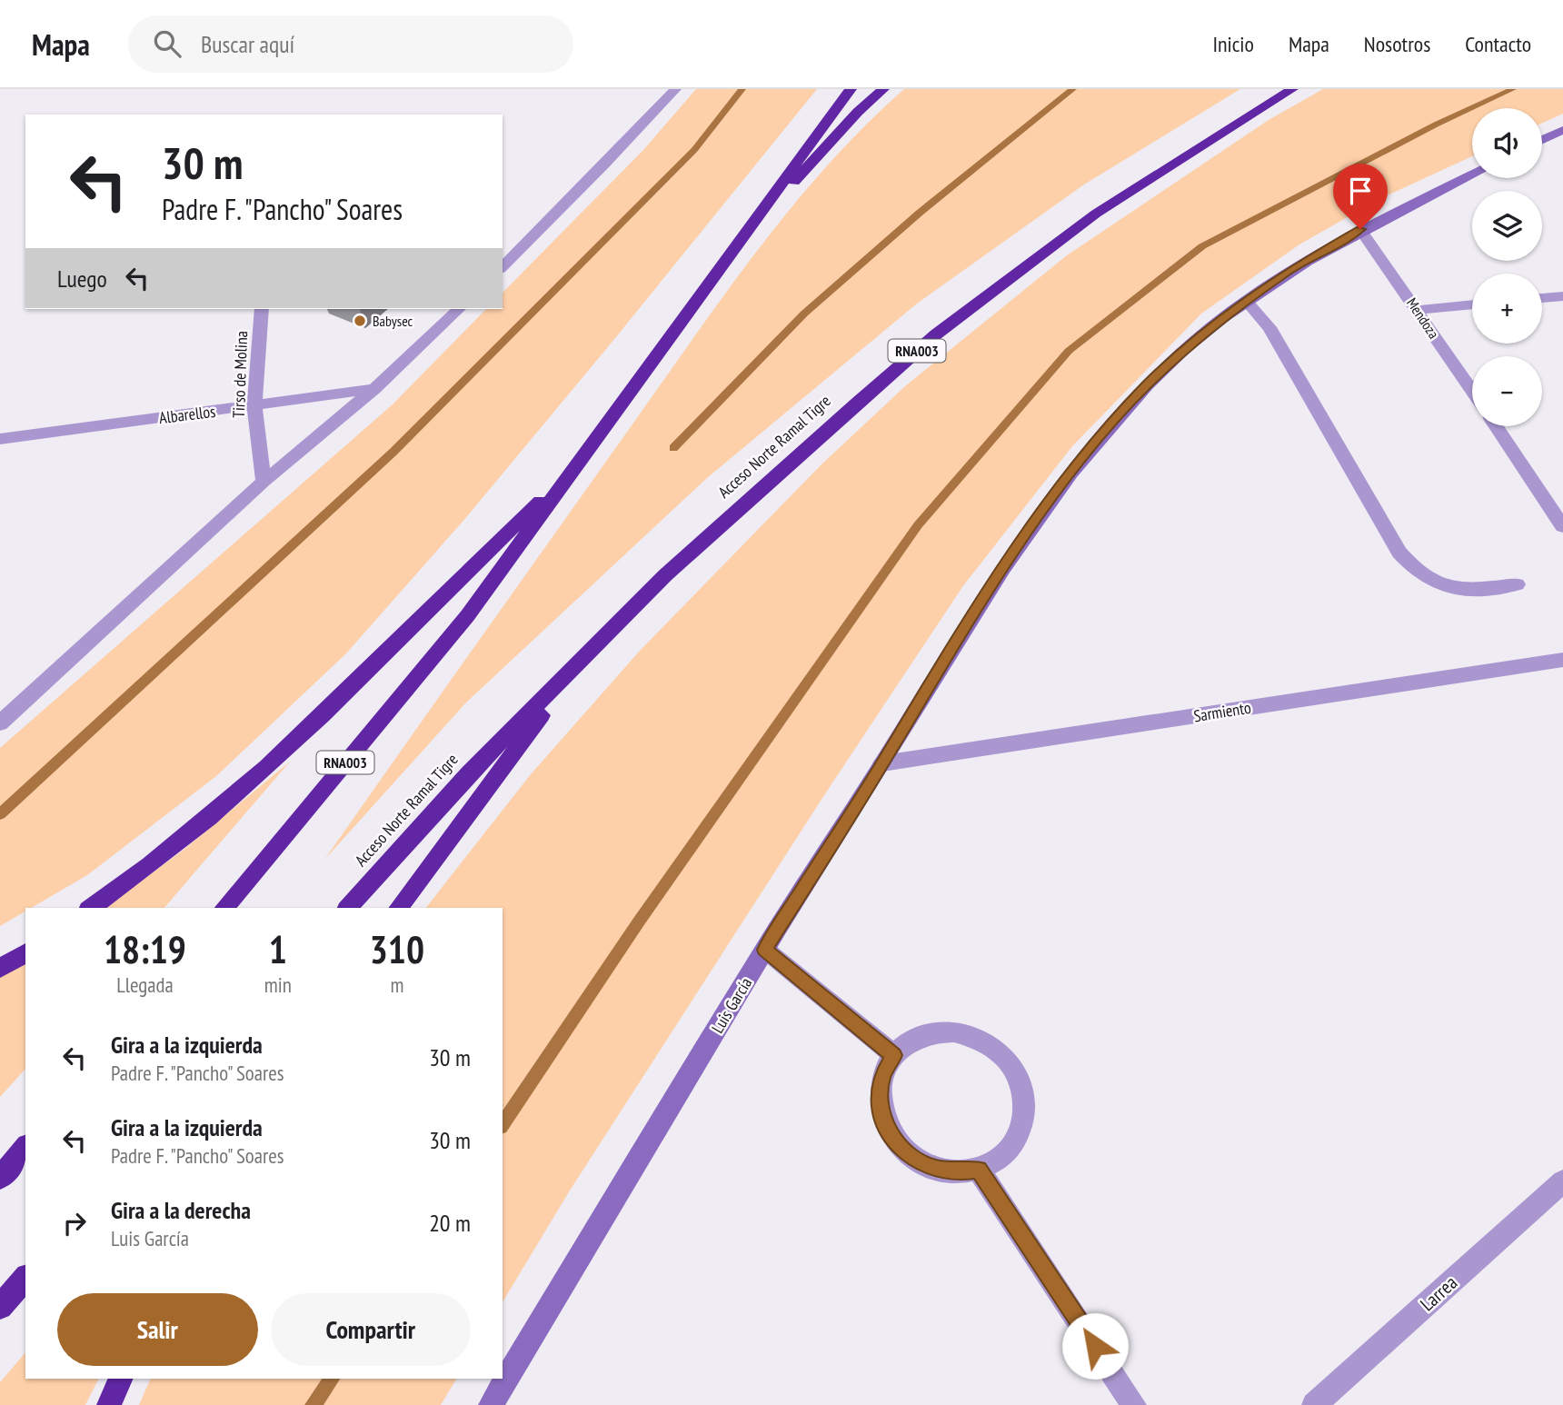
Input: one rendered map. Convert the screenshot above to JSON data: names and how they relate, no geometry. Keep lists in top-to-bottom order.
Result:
{
  "streets": {
    "highway": ["RNA003", "Acceso Norte Ramal Tigre"],
    "street": [
      "Mendoza",
      "Tirso de Molina",
      "Albarellos",
      "Sarmiento",
      "Luis García",
      "Larrea"
    ]
  },
  "crossings": [
    ["Mendoza", "Luis García"],
    ["Tirso de Molina", "Albarellos"],
    ["Sarmiento", "Luis García"]
  ],
  "places": ["Babysec"],
  "page": {
    "header": "Mapa",
    "search": "Buscar aquí",
    "nav": [
      "Inicio",
      "Mapa",
      "Nosotros",
      "Contacto"
    ],
    "map_buttons": ["+", "−"],
    "turn": ["30 m", "Padre F. \"Pancho\" Soares"],
    "then": "Luego",
    "eta": [
      "18:19",
      "Llegada",
      "1",
      "min",
      "310",
      "m"
    ],
    "list": [
      {
        "name": "Gira a la izquierda",
        "note": "Padre F. \"Pancho\" Soares",
        "value": "30 m"
      },
      {
        "name": "Gira a la izquierda",
        "note": "Padre F. \"Pancho\" Soares",
        "value": "30 m"
      },
      {
        "name": "Gira a la derecha",
        "note": "Luis García",
        "value": "20 m"
      }
    ],
    "buttons": ["Salir", "Compartir"]
  }
}
